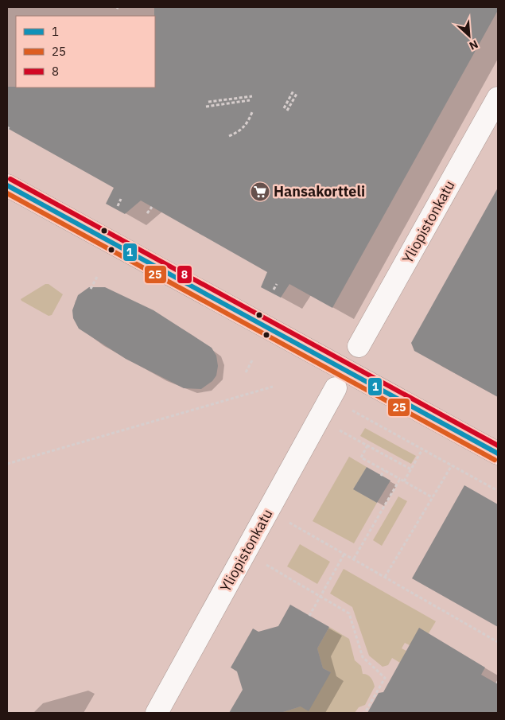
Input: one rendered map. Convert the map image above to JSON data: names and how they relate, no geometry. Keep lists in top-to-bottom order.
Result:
{
  "streets": {
    "street": ["Yliopistonkatu"]
  },
  "places": {
    "supermarket": ["Hansakortteli"]
  },
  "lines": ["transit line 8", "transit line 1", "transit line 25"],
  "legend": ["1", "25", "8"],
  "north": "bottom right"
}
